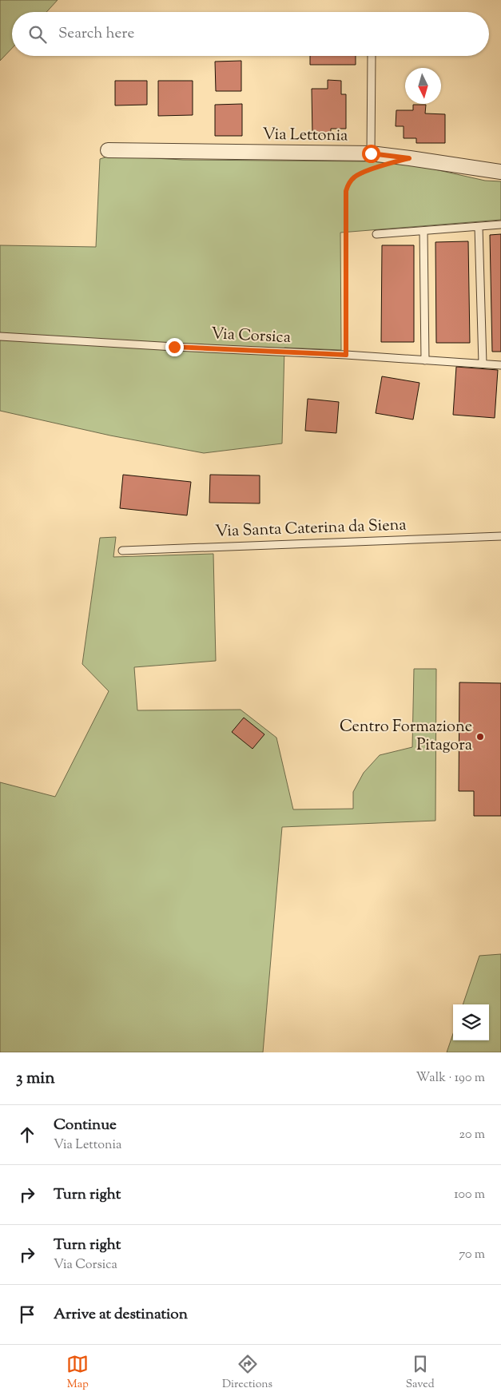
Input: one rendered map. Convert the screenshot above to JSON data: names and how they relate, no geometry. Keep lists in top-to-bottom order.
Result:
{
  "streets": {
    "street": ["Via Lettonia"],
    "lane": ["Via Corsica", "Via Santa Caterina da Siena"]
  },
  "places": ["Centro Formazione Pitagora"],
  "north": "bottom",
  "page": {
    "search": "Search here",
    "heading": ["3 min", "Walk · 190 m"],
    "list": [
      ["Continue", "Via Lettonia", "20 m"],
      ["Turn right", "100 m"],
      ["Turn right", "Via Corsica", "70 m"],
      "Arrive at destination"
    ],
    "nav": ["Map", "Directions", "Saved"]
  }
}
